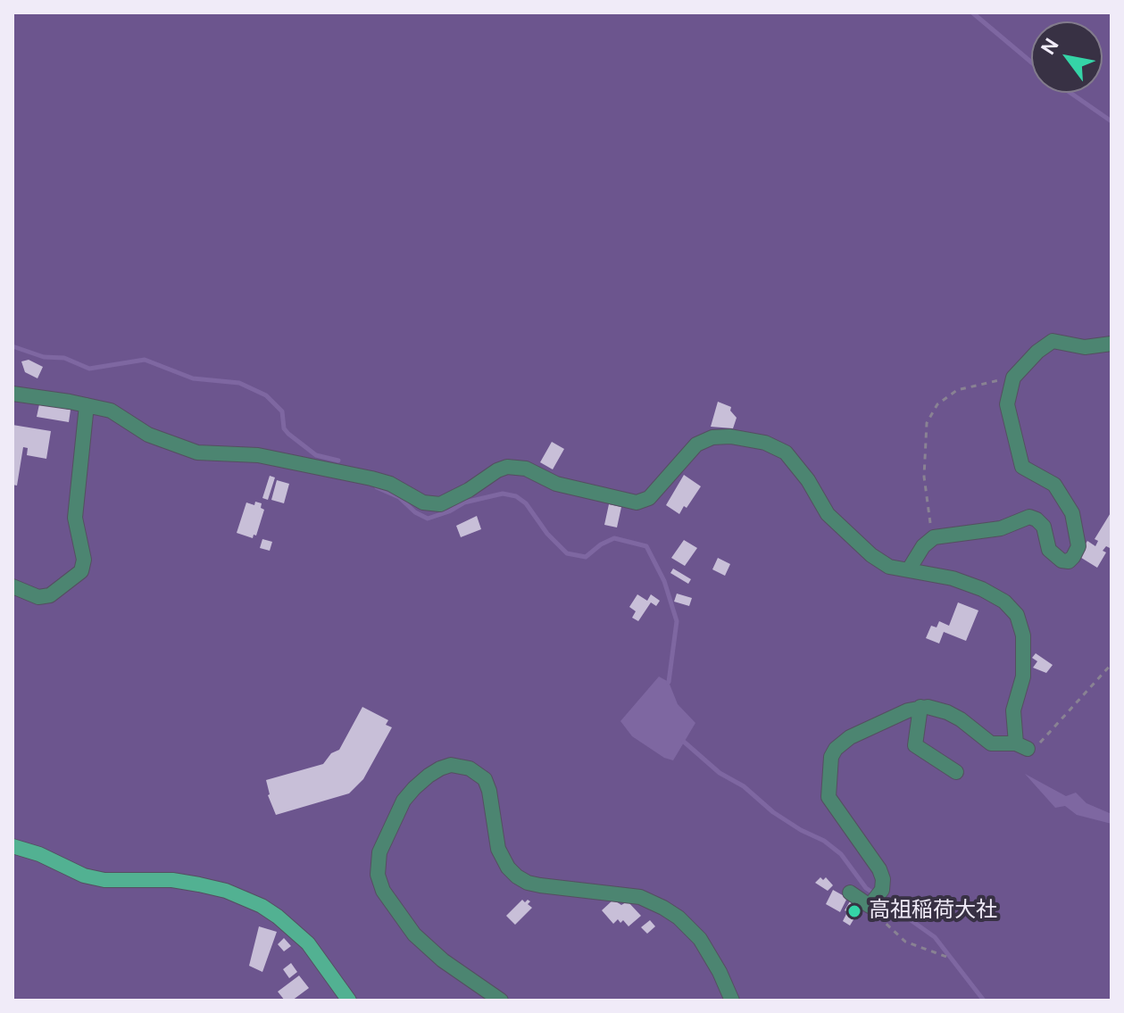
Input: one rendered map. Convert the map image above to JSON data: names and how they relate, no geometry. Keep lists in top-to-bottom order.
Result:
{
  "places": ["高祖稲荷大社"],
  "north": "top left"
}
